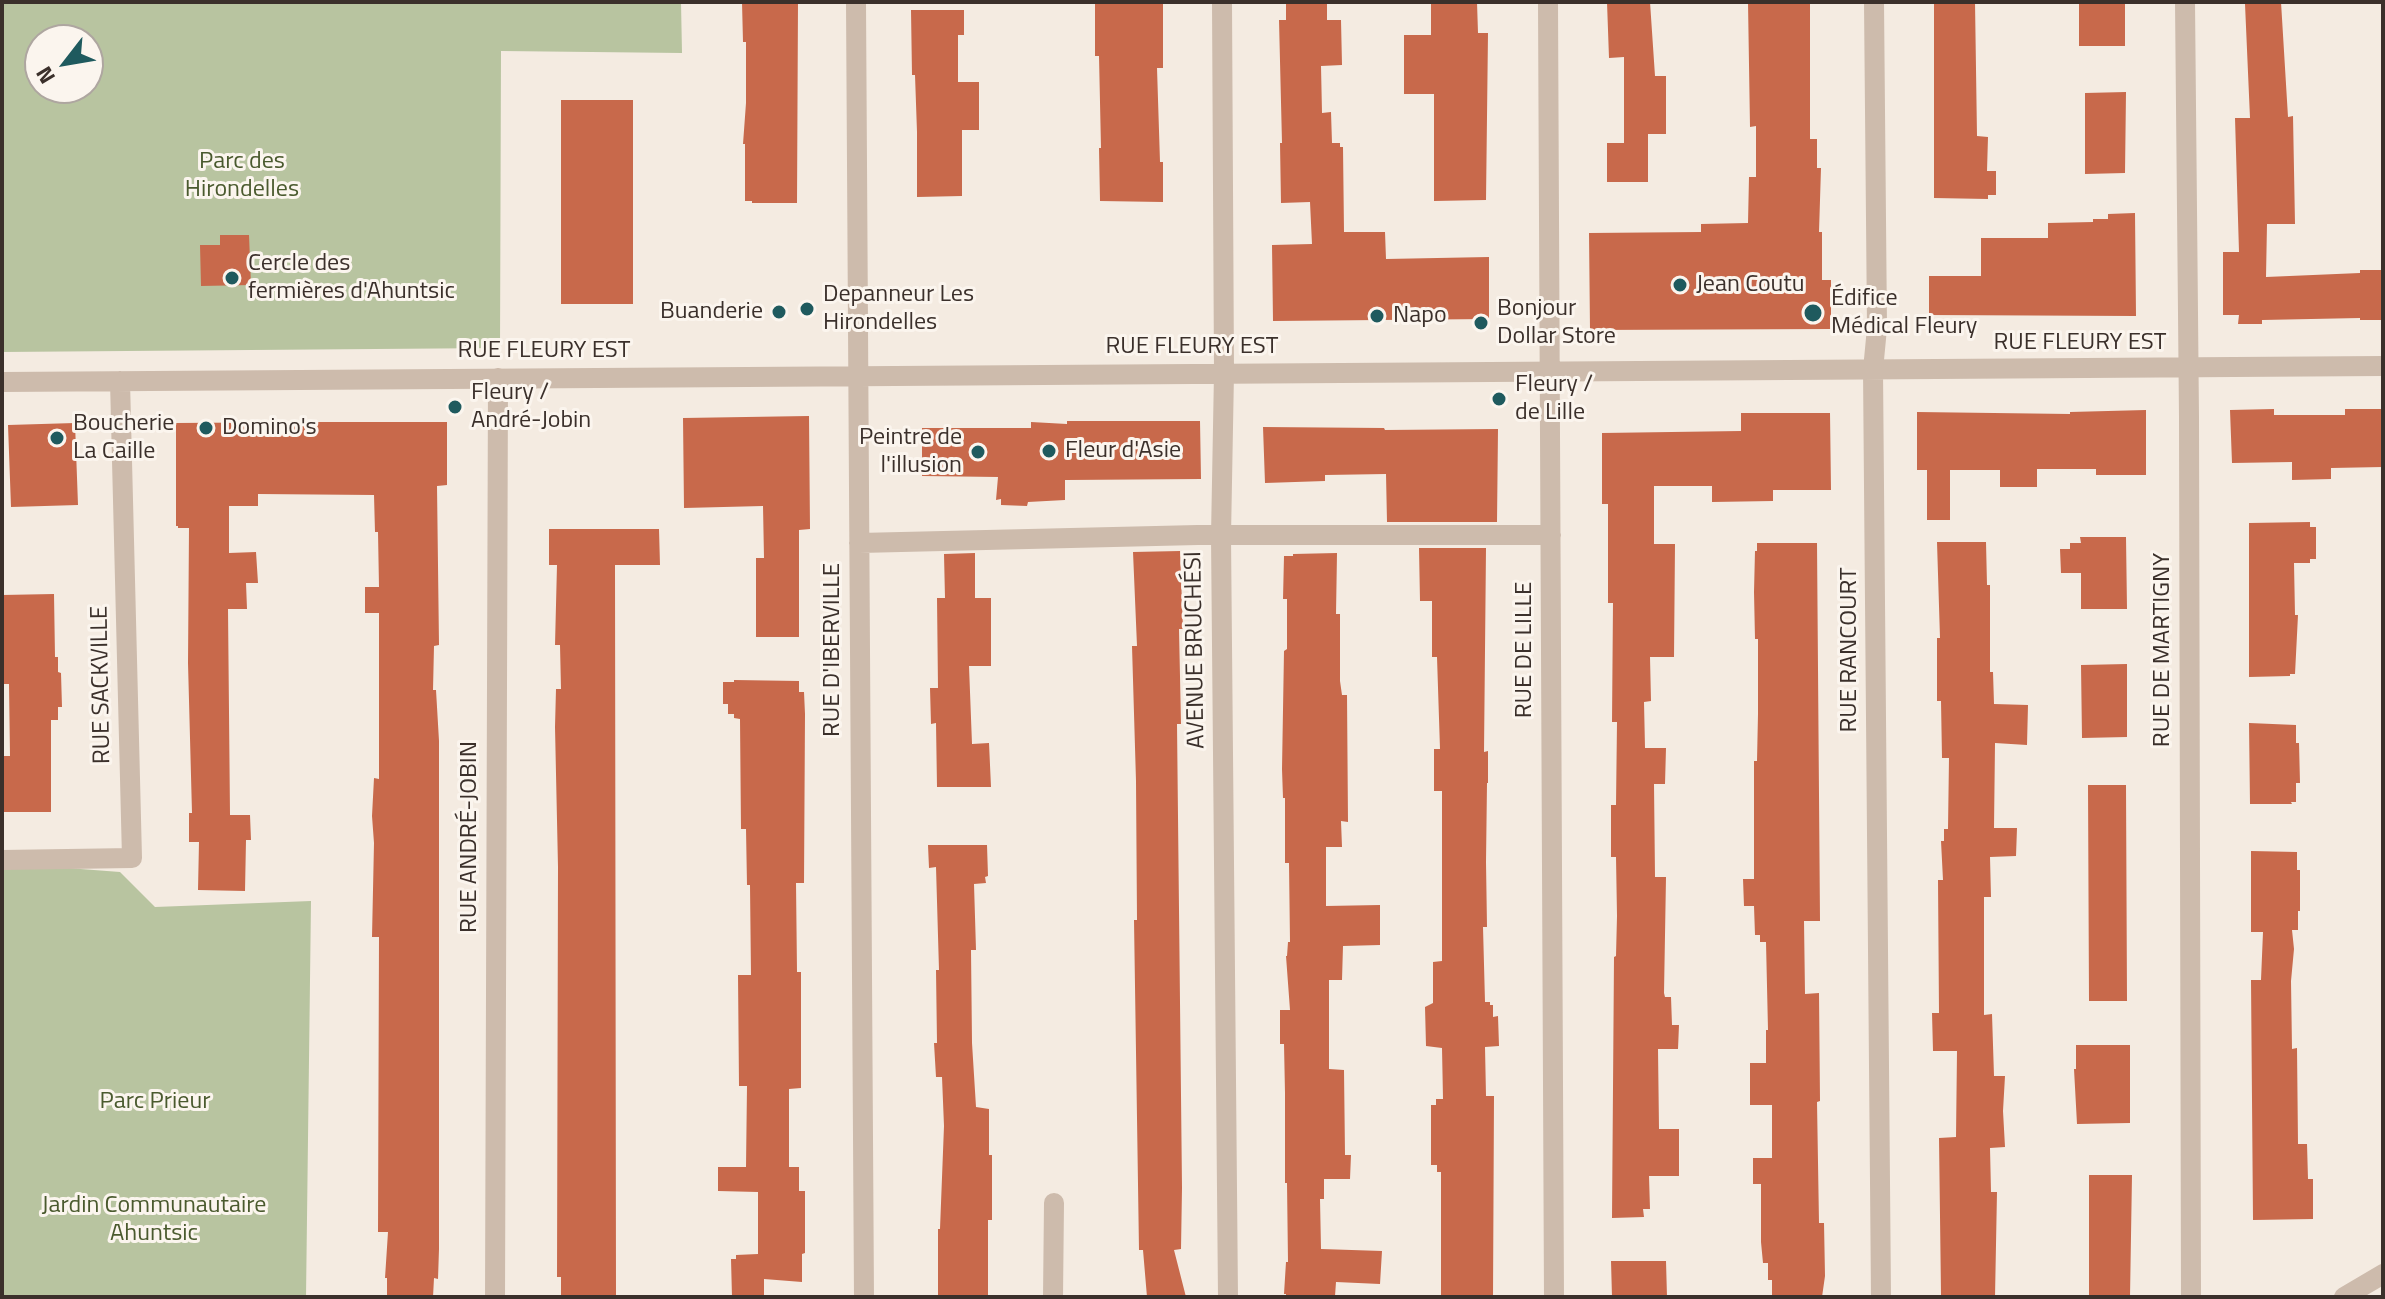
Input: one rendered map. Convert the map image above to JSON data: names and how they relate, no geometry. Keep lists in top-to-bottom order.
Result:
{
  "streets": {
    "street": [
      "RUE FLEURY EST",
      "RUE D'IBERVILLE",
      "AVENUE BRUCHÉSI",
      "RUE DE LILLE",
      "RUE RANCOURT",
      "RUE DE MARTIGNY",
      "RUE SACKVILLE",
      "RUE ANDRÉ-JOBIN"
    ]
  },
  "crossings": [
    ["RUE FLEURY EST", "RUE D'IBERVILLE"],
    ["RUE FLEURY EST", "AVENUE BRUCHÉSI"],
    ["RUE FLEURY EST", "RUE DE LILLE"],
    ["RUE FLEURY EST", "RUE RANCOURT"],
    ["RUE FLEURY EST", "RUE DE MARTIGNY"],
    ["RUE FLEURY EST", "RUE SACKVILLE"],
    ["RUE FLEURY EST", "RUE ANDRÉ-JOBIN"]
  ],
  "parks": ["Parc des Hirondelles", "Parc Prieur", "Jardin Communautaire Ahuntsic"],
  "places": [
    "Cercle des fermières d'Ahuntsic",
    "Jean Coutu",
    "Depanneur Les Hirondelles",
    "Buanderie",
    "Édifice Médical Fleury",
    "Napo",
    "Bonjour Dollar Store",
    "Fleury / de Lille",
    "Fleury / André-Jobin",
    "Domino's",
    "Boucherie La Caille",
    "Fleur d'Asie",
    "Peintre de l'illusion"
  ],
  "north": "bottom left"
}
